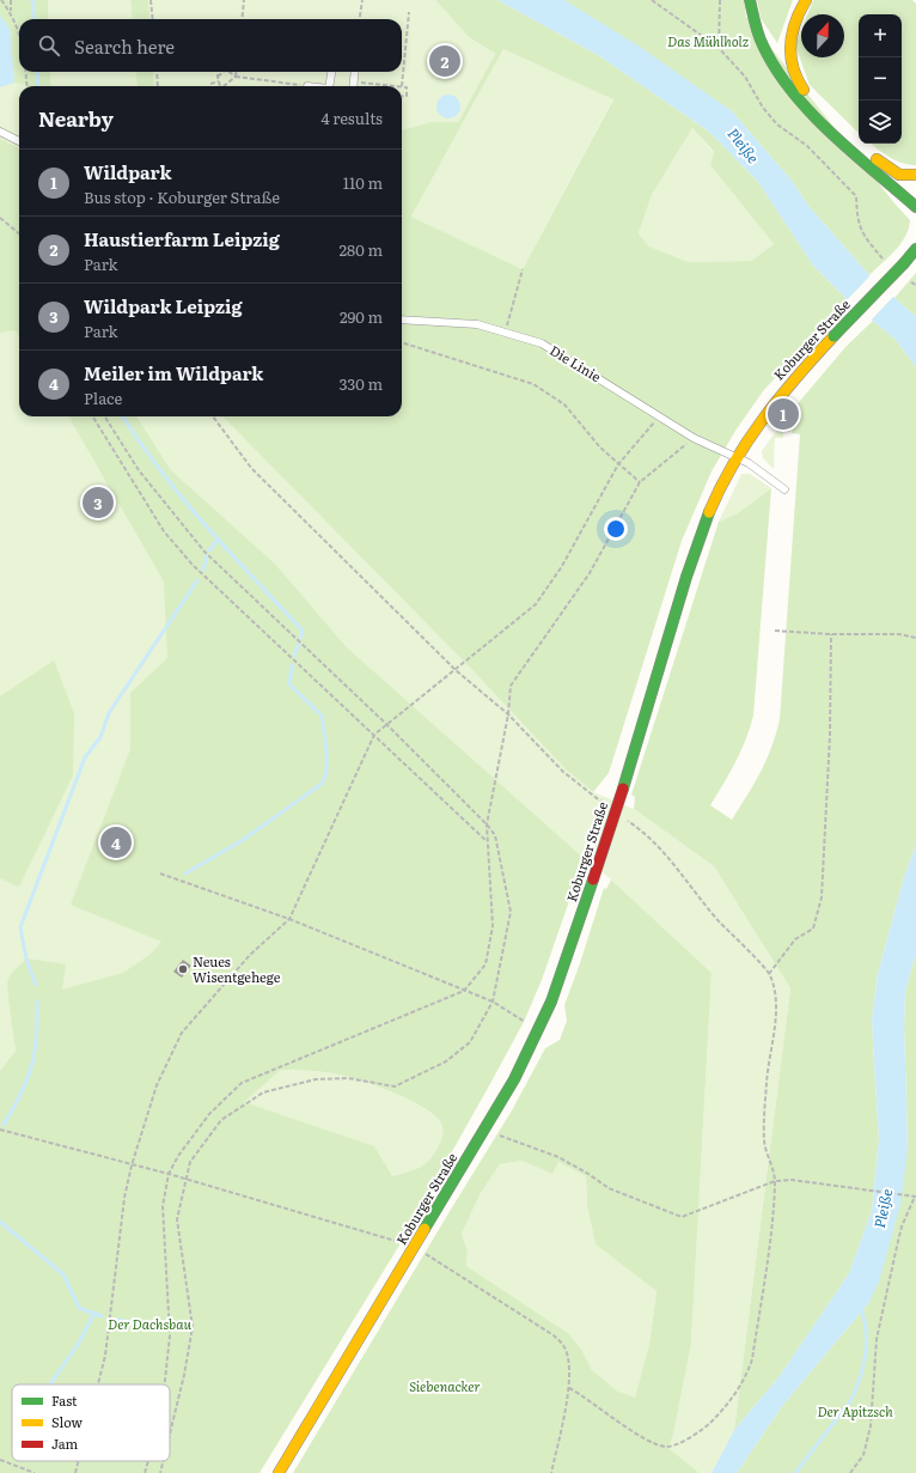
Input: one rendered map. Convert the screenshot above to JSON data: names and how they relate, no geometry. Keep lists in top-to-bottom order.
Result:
{
  "streets": {
    "main road": ["Koburger Straße"],
    "lane": ["Die Linie"]
  },
  "crossings": [
    ["Koburger Straße", "Die Linie"]
  ],
  "water": ["Pleiße"],
  "parks": [
    "Das Mühlholz",
    "Der Dachsbau",
    "Siebenacker",
    "Der Apitzsch"
  ],
  "places": ["Neues Wisentgehege"],
  "legend": ["Fast", "Slow", "Jam"],
  "north": "top",
  "page": {
    "map_buttons": ["+", "−"],
    "search": "Search here",
    "pins": [
      "2",
      "1",
      "3",
      "4"
    ],
    "heading": ["Nearby", "4 results"],
    "list": [
      {
        "mark": "1",
        "name": "Wildpark",
        "note": "Bus stop · Koburger Straße",
        "value": "110 m"
      },
      {
        "mark": "2",
        "name": "Haustierfarm Leipzig",
        "note": "Park",
        "value": "280 m"
      },
      {
        "mark": "3",
        "name": "Wildpark Leipzig",
        "note": "Park",
        "value": "290 m"
      },
      {
        "mark": "4",
        "name": "Meiler im Wildpark",
        "note": "Place",
        "value": "330 m"
      }
    ]
  }
}
